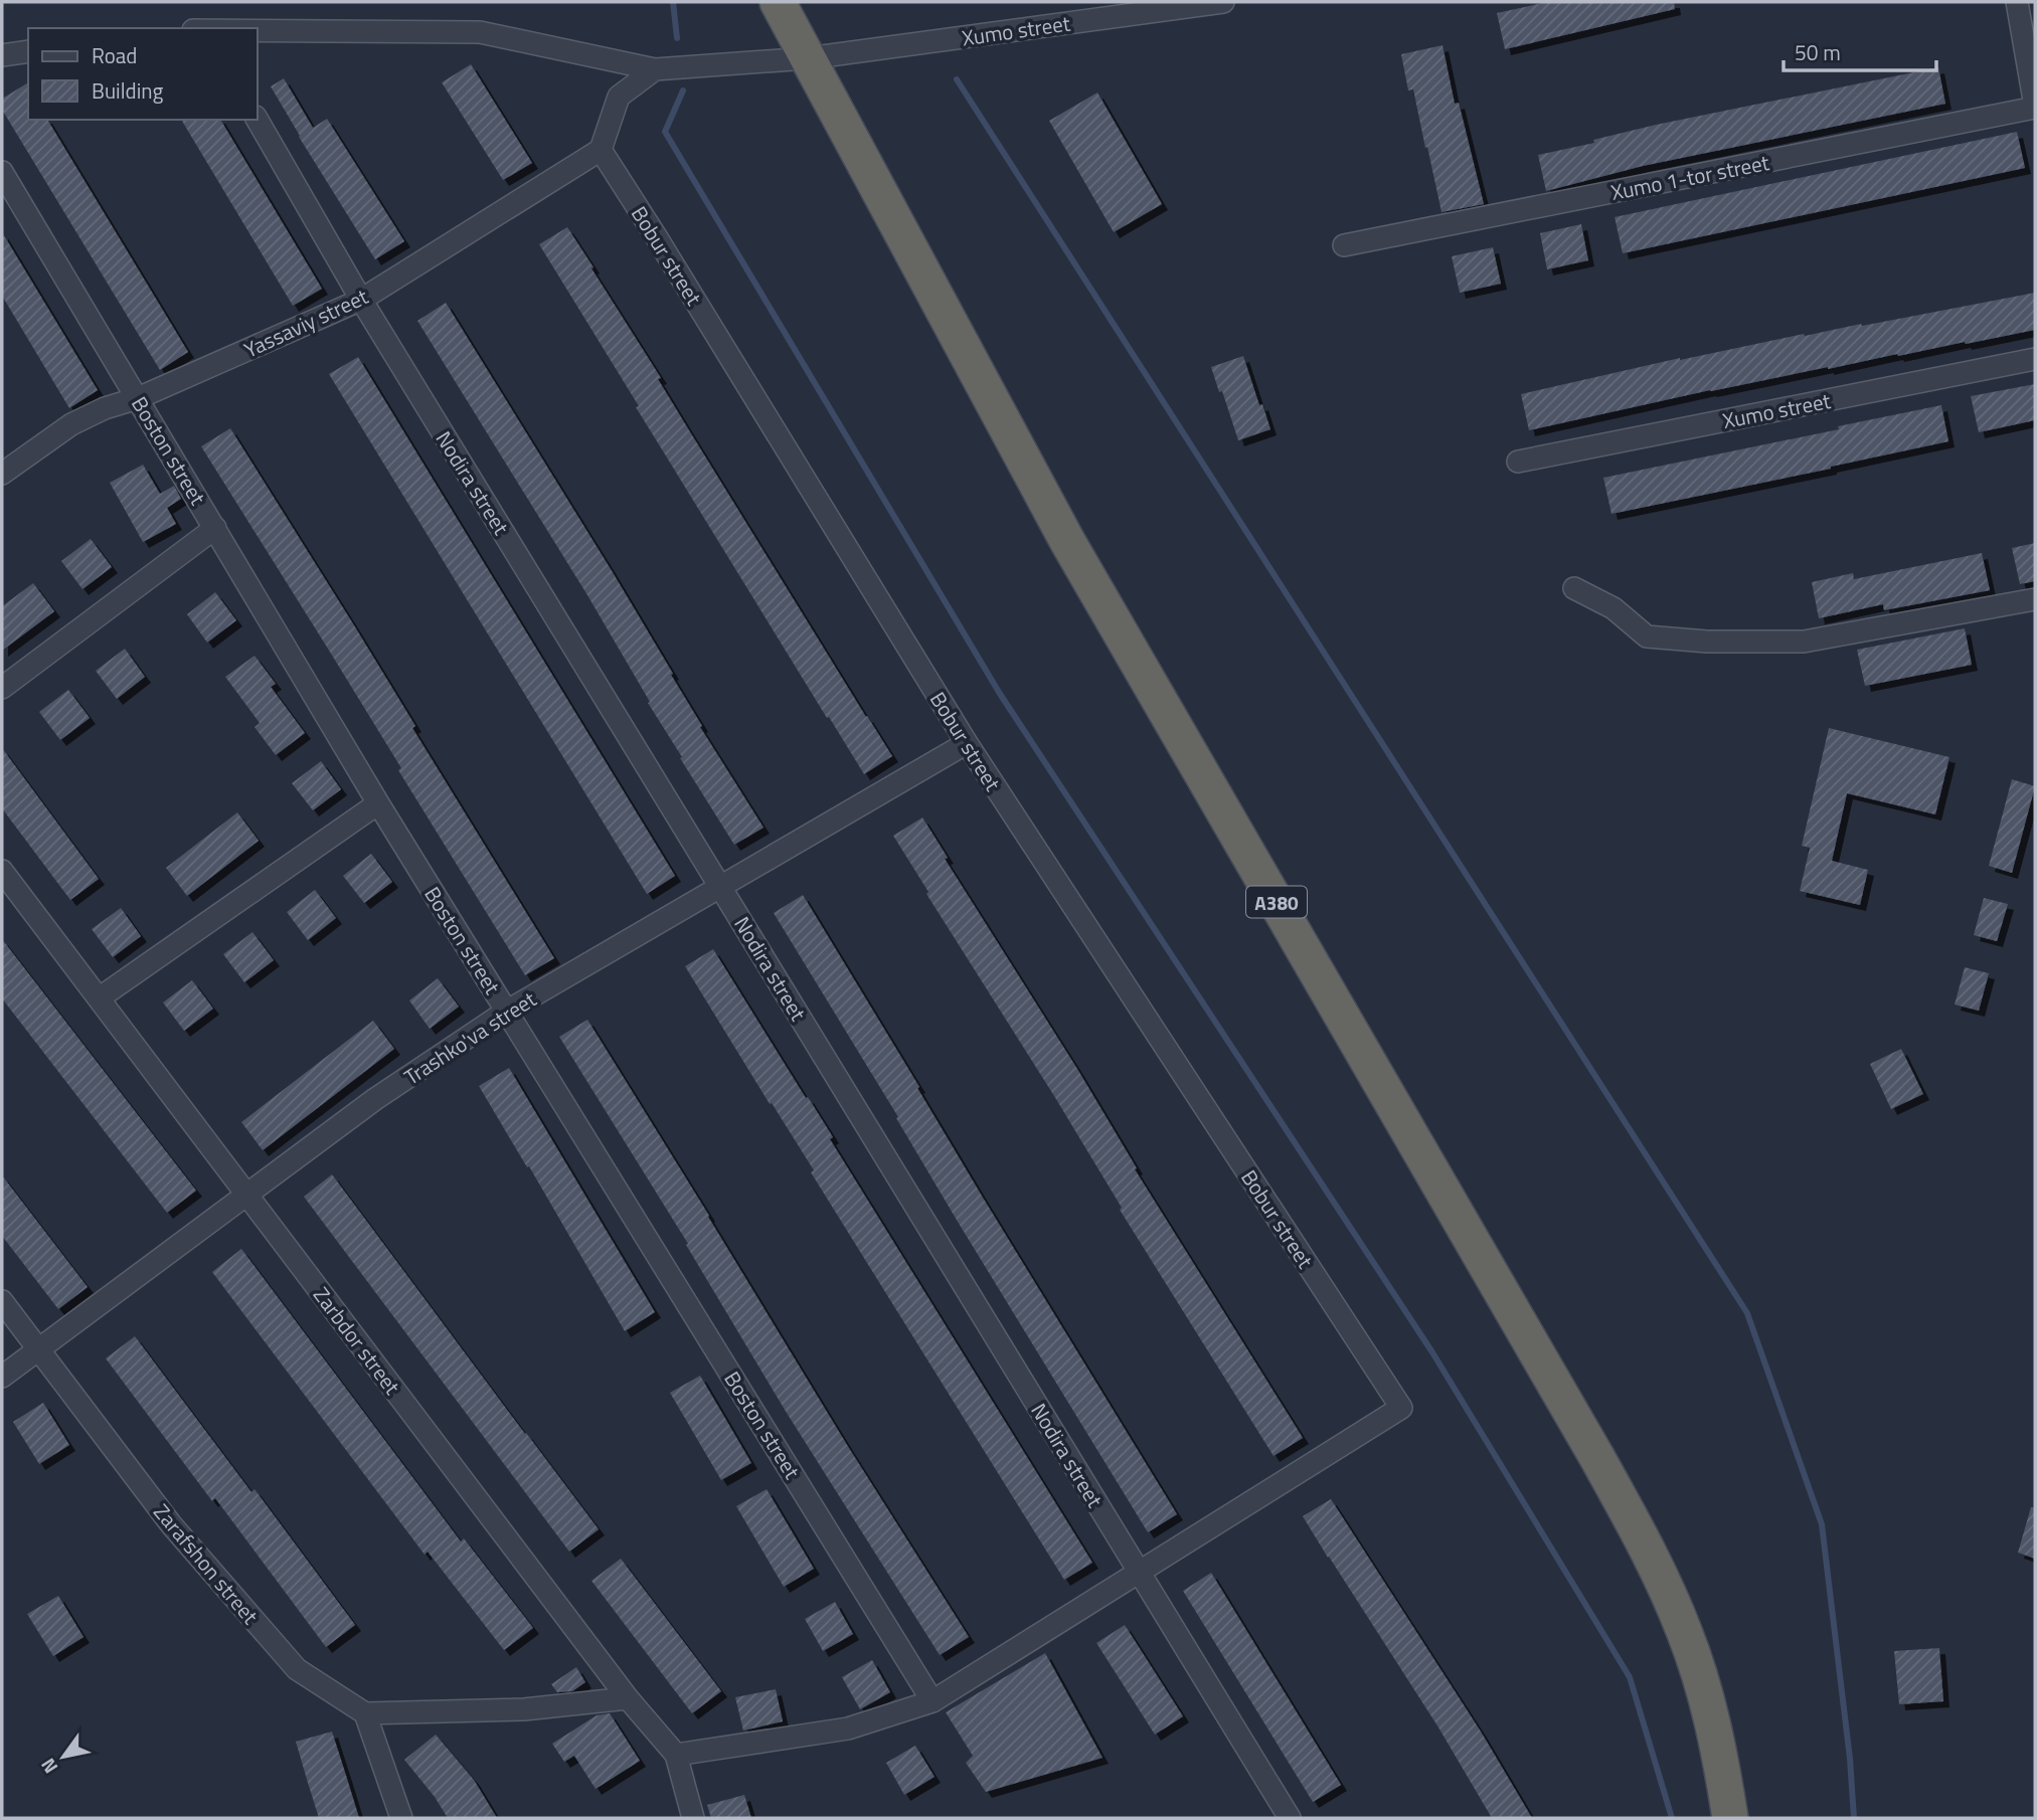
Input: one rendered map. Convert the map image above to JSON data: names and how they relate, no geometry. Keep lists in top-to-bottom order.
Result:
{
  "streets": {
    "highway": ["A380"],
    "street": [
      "Xumo street",
      "Xumo 1-tor street",
      "Bobur street",
      "Yassaviy street",
      "Boston street",
      "Nodira street",
      "Trashko'va street",
      "Zarbdor street",
      "Zarafshon street"
    ]
  },
  "crossings": [
    ["Xumo street", "A380"],
    ["Bobur street", "Yassaviy street"],
    ["Bobur street", "Nodira street"],
    ["Bobur street", "Trashko'va street"],
    ["Yassaviy street", "Boston street"],
    ["Yassaviy street", "Nodira street"],
    ["Boston street", "Trashko'va street"],
    ["Nodira street", "Trashko'va street"],
    ["Trashko'va street", "Zarbdor street"],
    ["Trashko'va street", "Zarafshon street"]
  ],
  "legend": ["Road", "Building"],
  "scale_bar": "50 m",
  "north": "bottom left"
}
